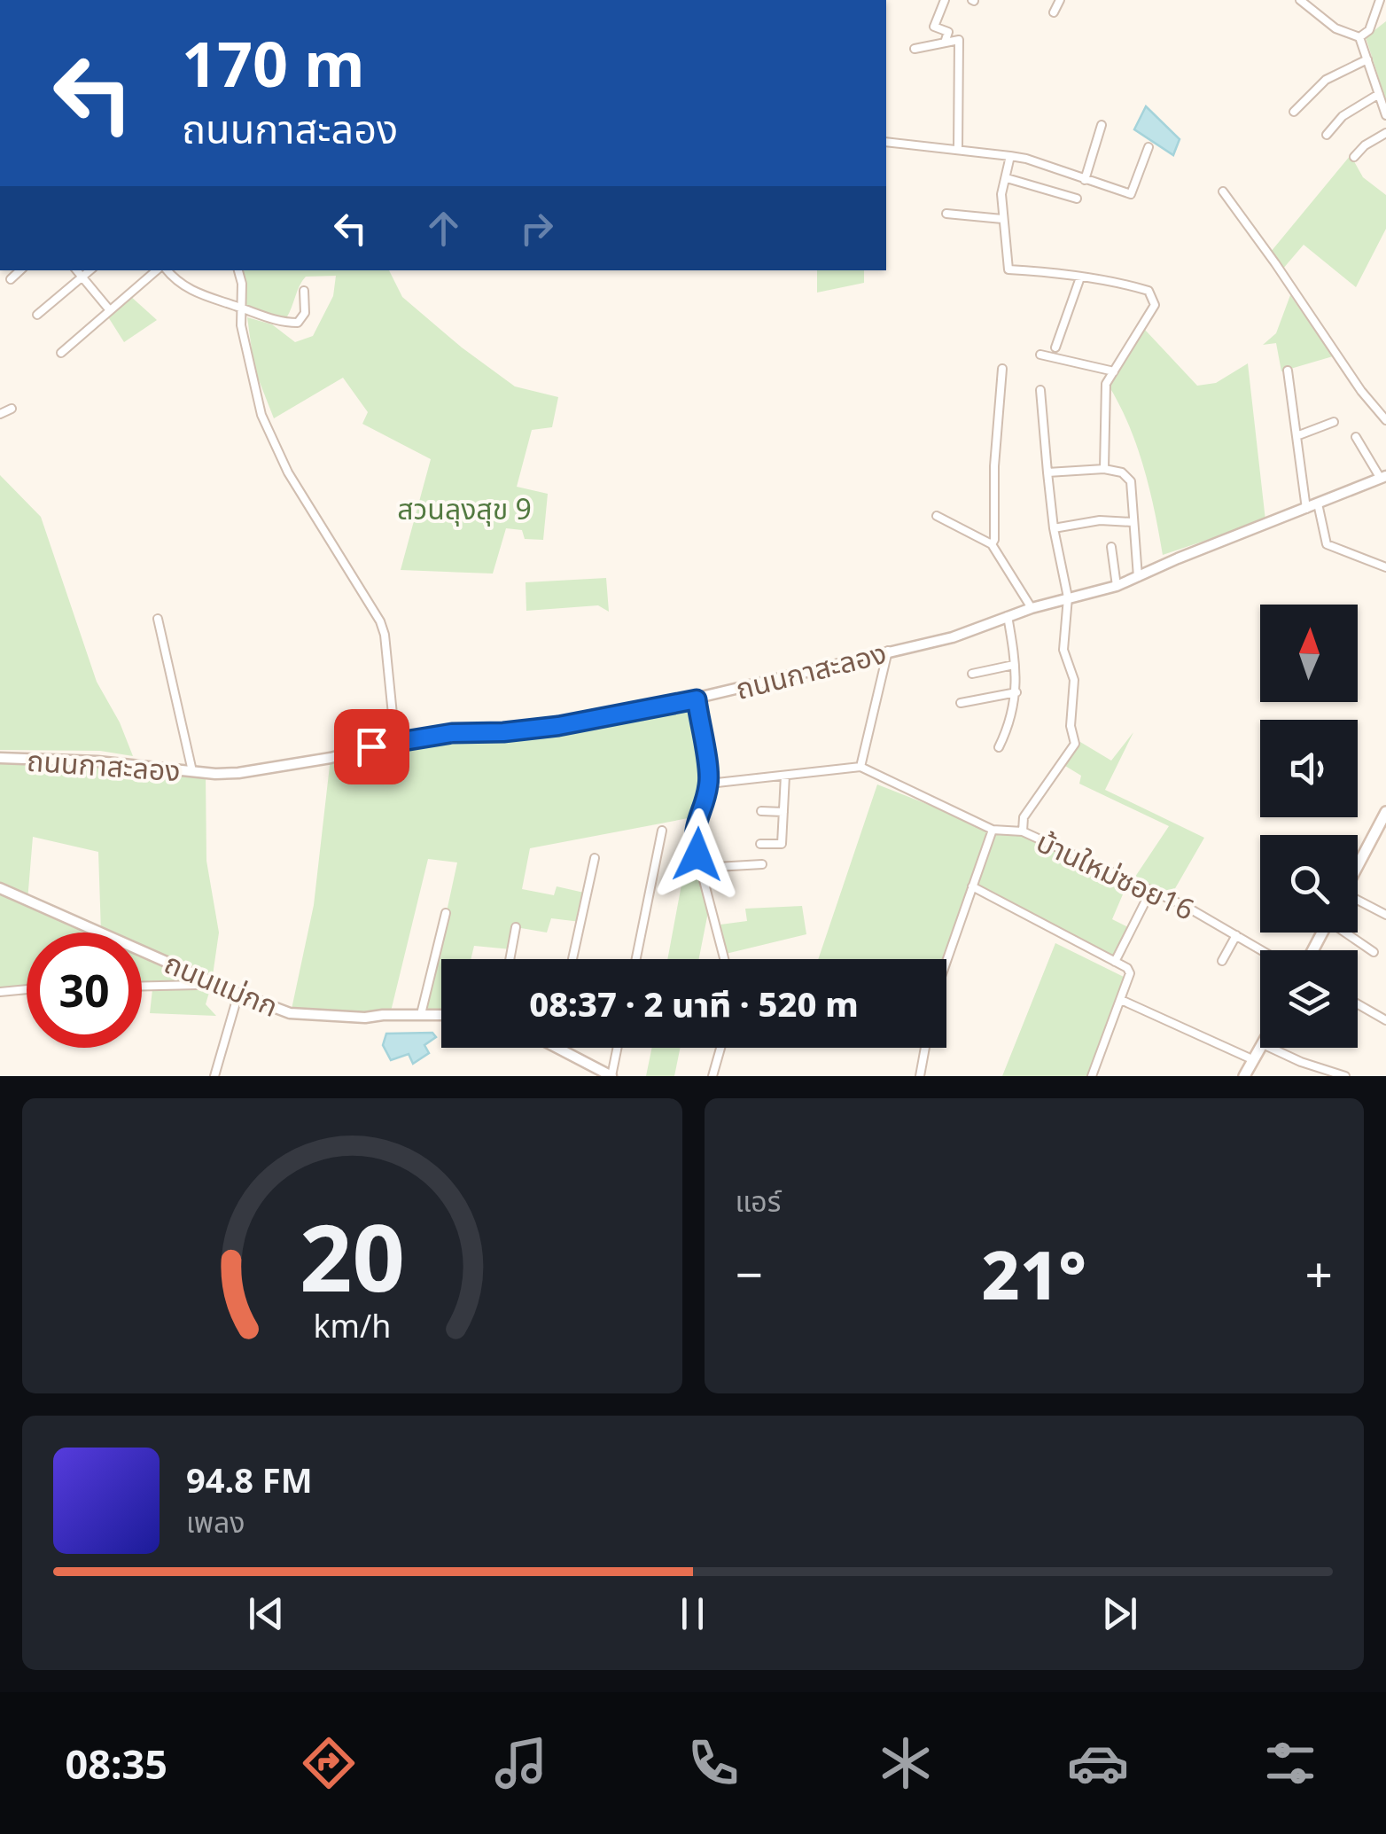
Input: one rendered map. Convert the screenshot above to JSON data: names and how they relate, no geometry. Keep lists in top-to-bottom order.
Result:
{
  "streets": {
    "street": ["ถนนกาสะลอง", "บ้านใหม่ซอย16", "ถนนแม่กก"]
  },
  "crossings": [
    ["ถนนกาสะลอง", "บ้านใหม่ซอย16"]
  ],
  "parks": ["สวนลุงสุข 9"],
  "north": "top",
  "page": {
    "turn": ["170 m", "ถนนกาสะลอง"],
    "limit": "30",
    "trip": "08:37 · 2 นาที · 520 m",
    "tile": "แอร์",
    "heat": ["−", "21°", "+"],
    "song": ["94.8 FM", "เพลง"],
    "tabs": "08:35",
    "gauge": ["20", "km/h"]
  }
}
